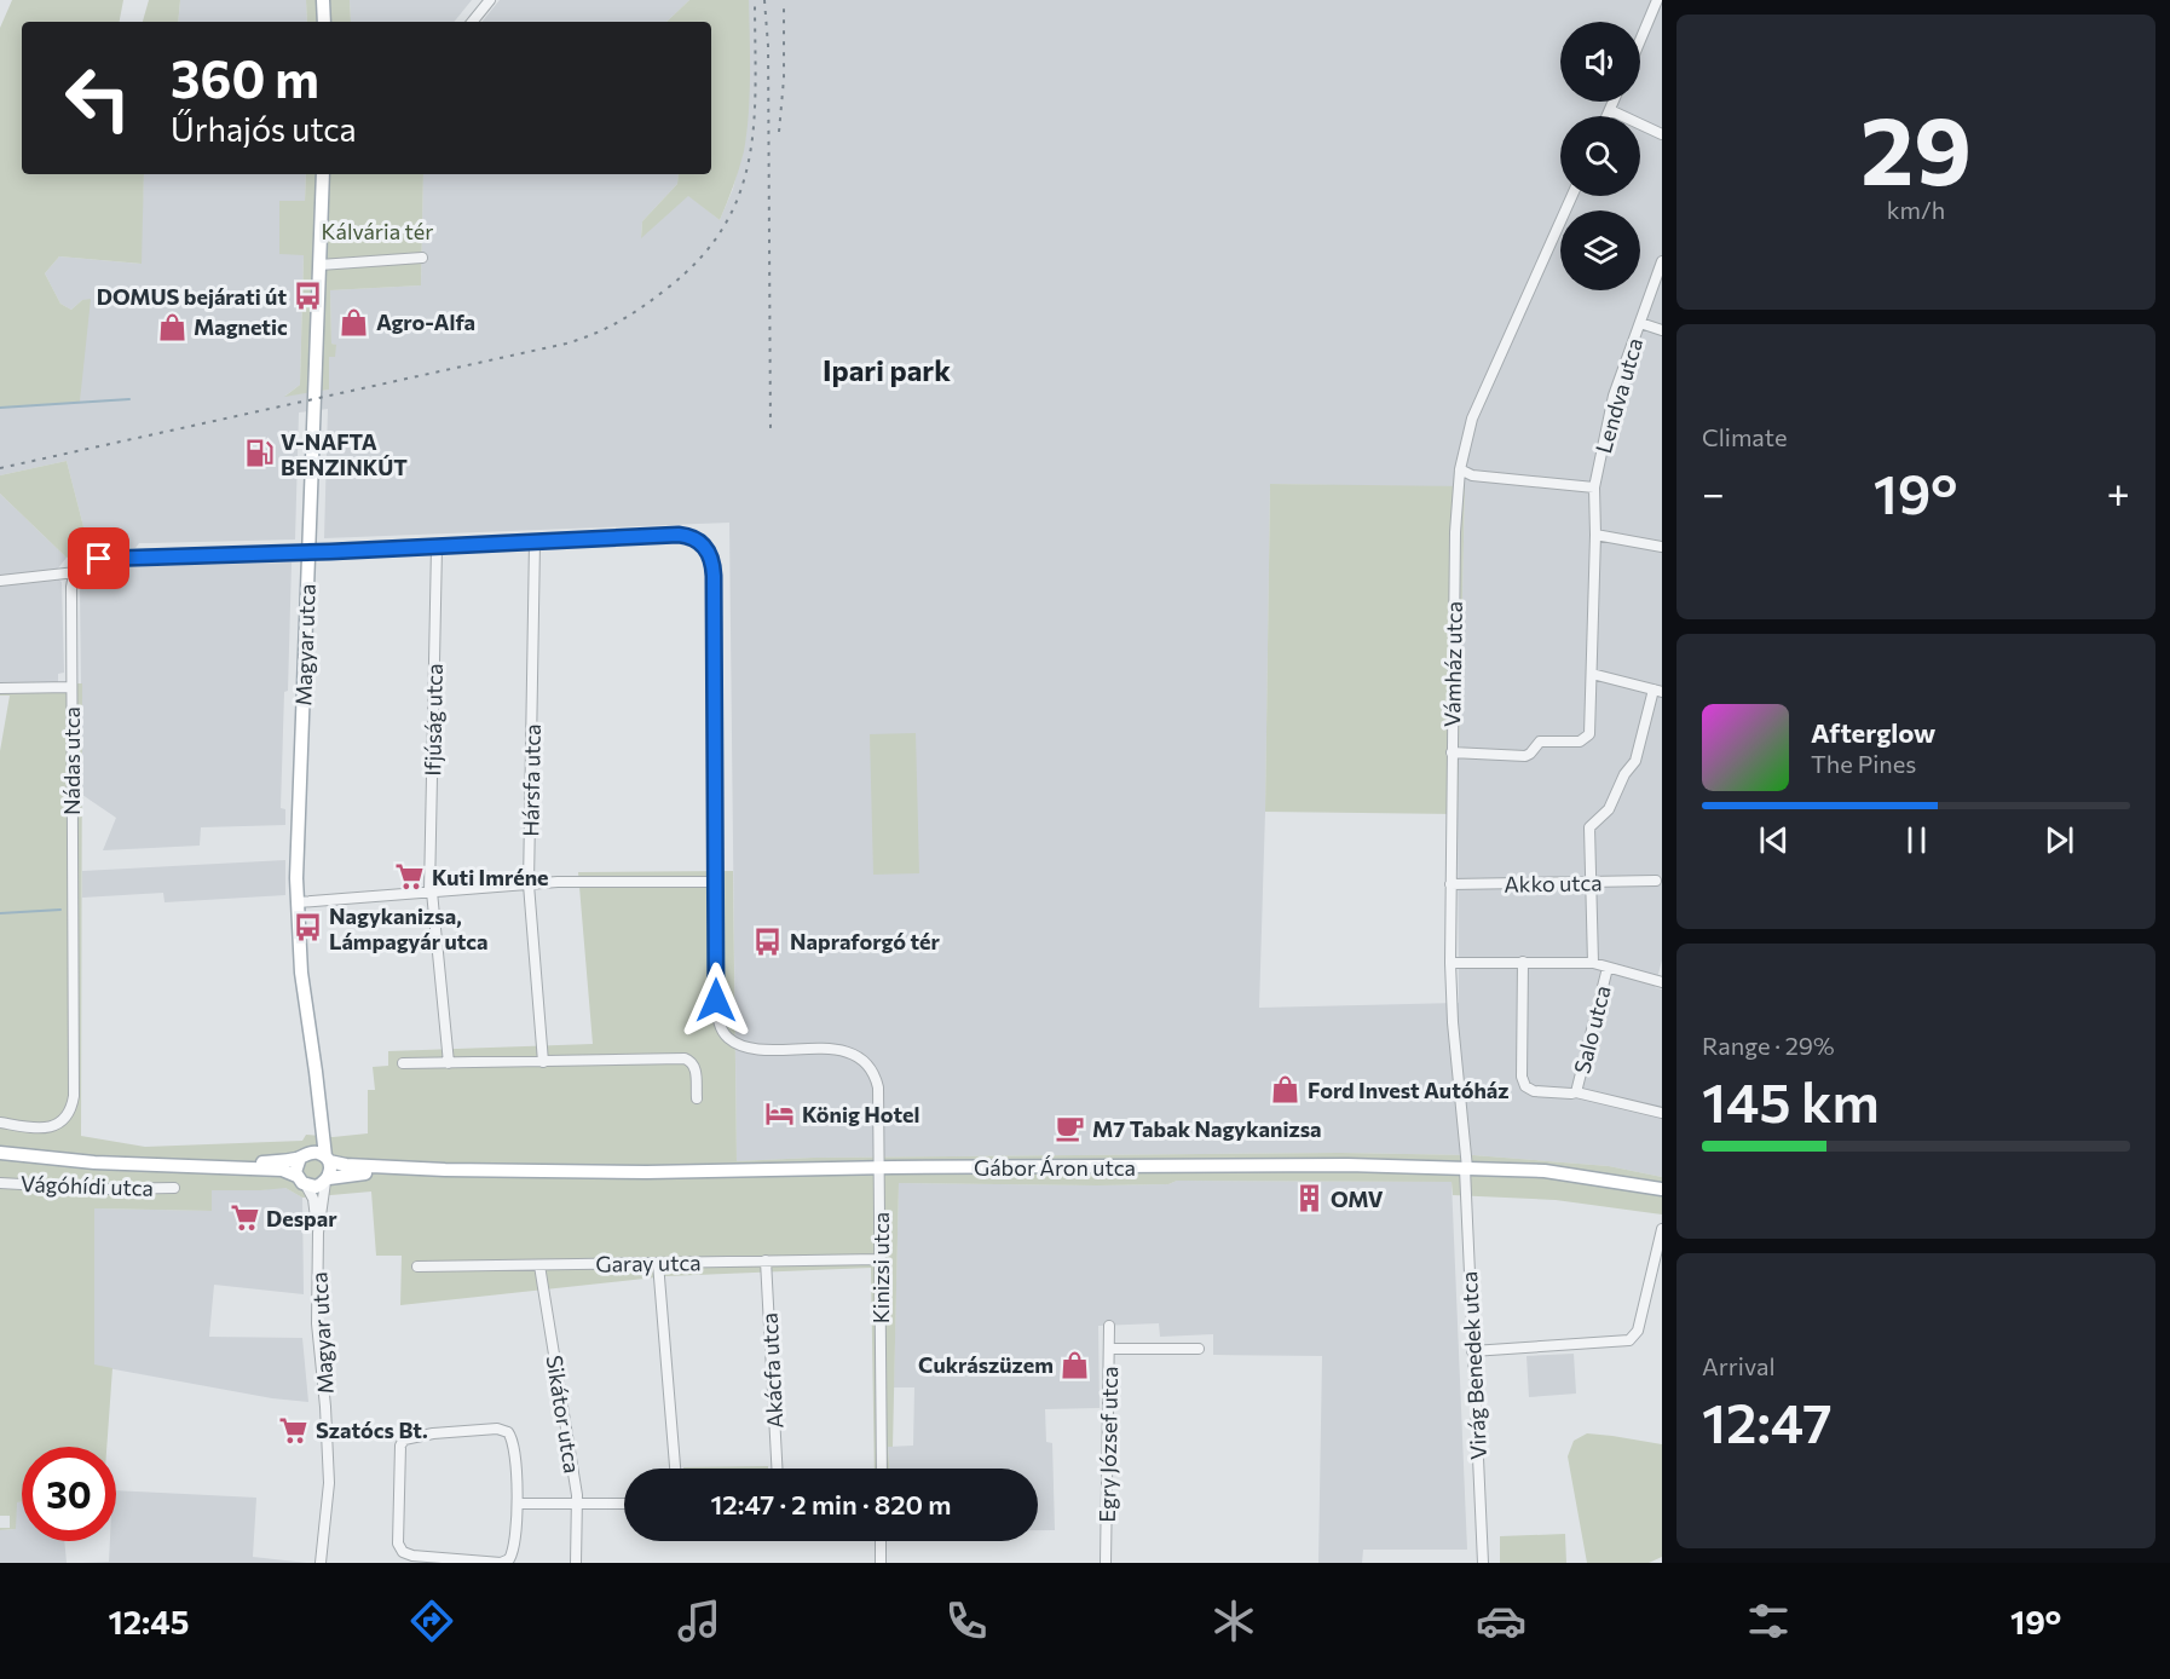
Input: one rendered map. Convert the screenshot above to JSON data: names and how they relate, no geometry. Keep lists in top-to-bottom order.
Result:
{
  "streets": {
    "main road": ["Magyar utca", "Gábor Áron utca"],
    "street": [
      "Lendva utca",
      "Vámház utca",
      "Ifjúság utca",
      "Nádas utca",
      "Hársfa utca",
      "Akko utca",
      "Salo utca",
      "Vágóhídi utca",
      "Garay utca",
      "Kinizsi utca",
      "Virág Benedek utca",
      "Akácfa utca",
      "Sikátor utca",
      "Egry József utca"
    ]
  },
  "crossings": [
    ["Lendva utca", "Vámház utca"],
    ["Magyar utca", "Gábor Áron utca"],
    ["Vámház utca", "Akko utca"],
    ["Vámház utca", "Gábor Áron utca"],
    ["Vámház utca", "Virág Benedek utca"],
    ["Gábor Áron utca", "Kinizsi utca"],
    ["Gábor Áron utca", "Virág Benedek utca"],
    ["Garay utca", "Kinizsi utca"],
    ["Garay utca", "Akácfa utca"],
    ["Garay utca", "Sikátor utca"]
  ],
  "districts": ["Ipari park"],
  "parks": ["Kálvária tér"],
  "places": {
    "bus stop": ["DOMUS bejárati út", "Nagykanizsa, Lámpagyár utca", "Napraforgó tér"],
    "shop": [
      "Agro-Alfa",
      "Magnetic",
      "Ford Invest Autóház",
      "Cukrászüzem"
    ],
    "fuel station": ["V-NAFTA BENZINKÚT"],
    "supermarket": ["Kuti Imréne", "Despar", "Szatócs Bt."],
    "hotel": ["König Hotel"],
    "cafe": ["M7 Tabak Nagykanizsa"],
    "building": ["OMV"]
  },
  "page": {
    "tile": [
      ["29", "km/h"],
      "Climate",
      ["Range · 29%", "145 km"],
      ["Arrival", "12:47"]
    ],
    "turn": ["360 m", "Űrhajós utca"],
    "heat": ["−", "19°", "+"],
    "song": ["Afterglow", "The Pines"],
    "limit": "30",
    "trip": "12:47 · 2 min · 820 m",
    "tabs": ["12:45", "19°"]
  }
}
